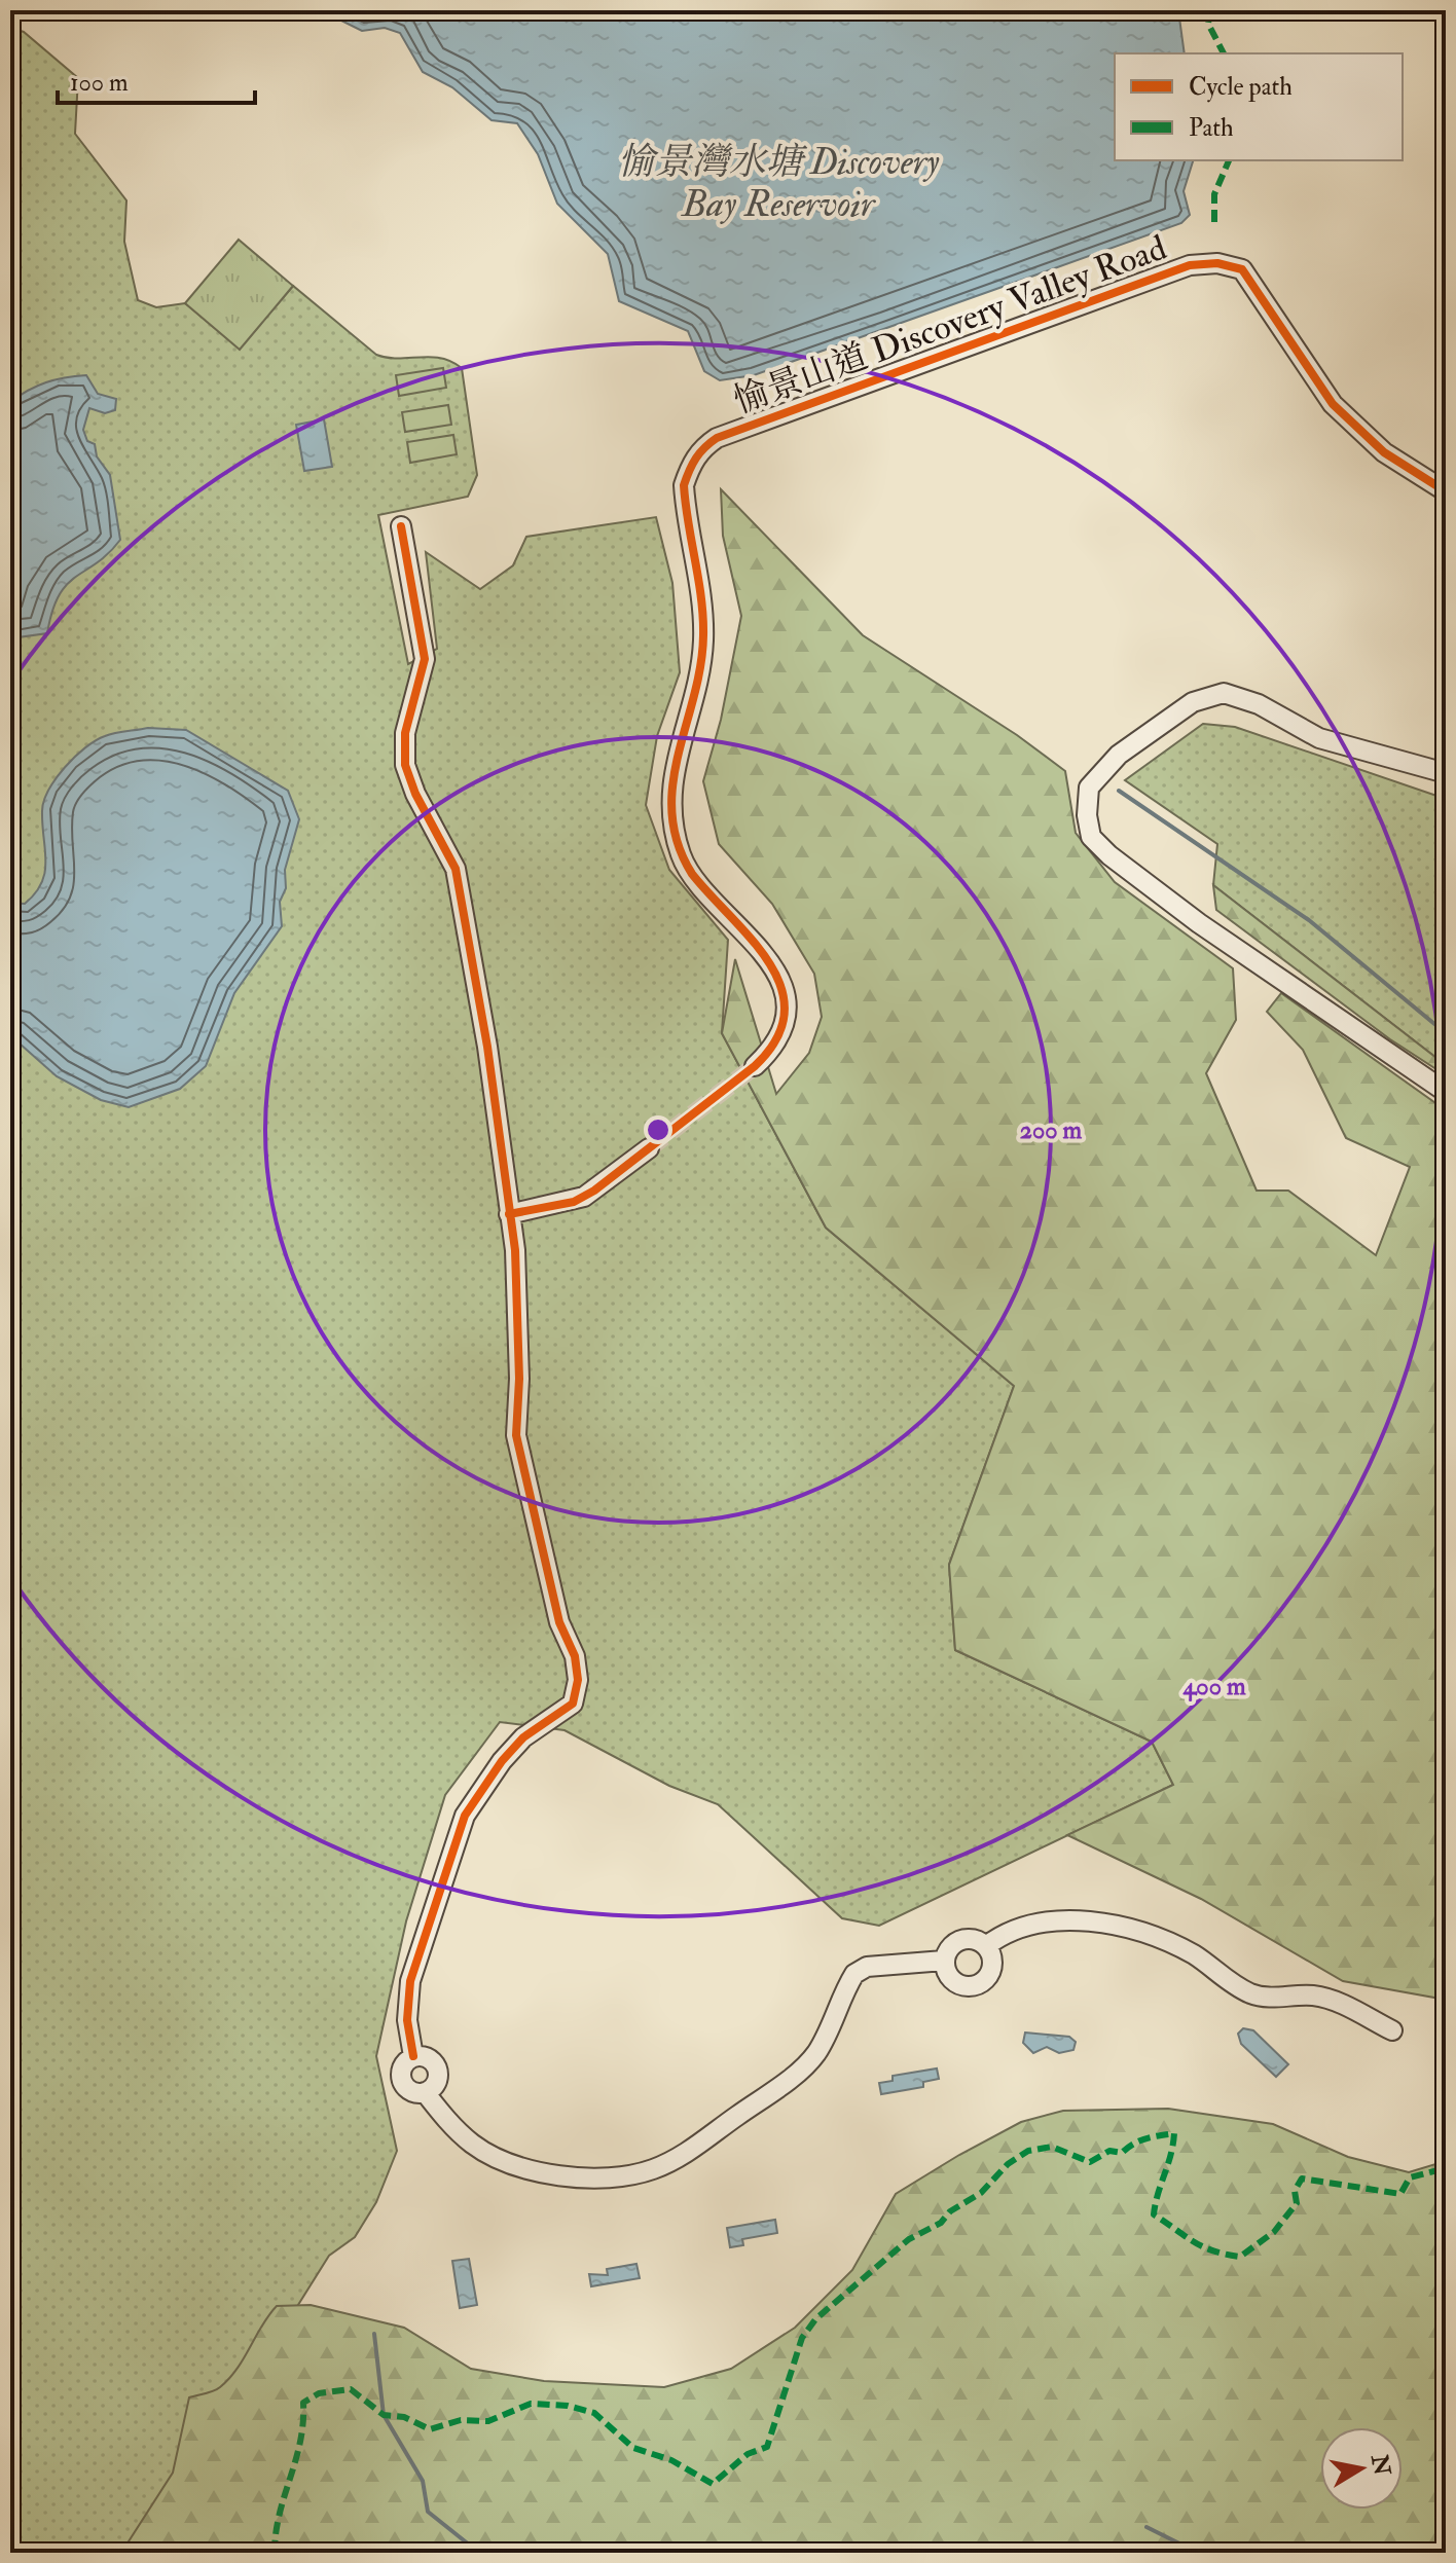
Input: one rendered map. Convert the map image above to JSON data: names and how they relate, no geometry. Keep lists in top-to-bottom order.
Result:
{
  "streets": {
    "street": ["愉景山道 Discovery Valley Road"]
  },
  "water": ["愉景灣水塘 Discovery Bay Reservoir"],
  "legend": ["Cycle path", "Path"],
  "scale_bar": "100 m",
  "north": "right",
  "rings": ["200 m", "400 m"]
}
